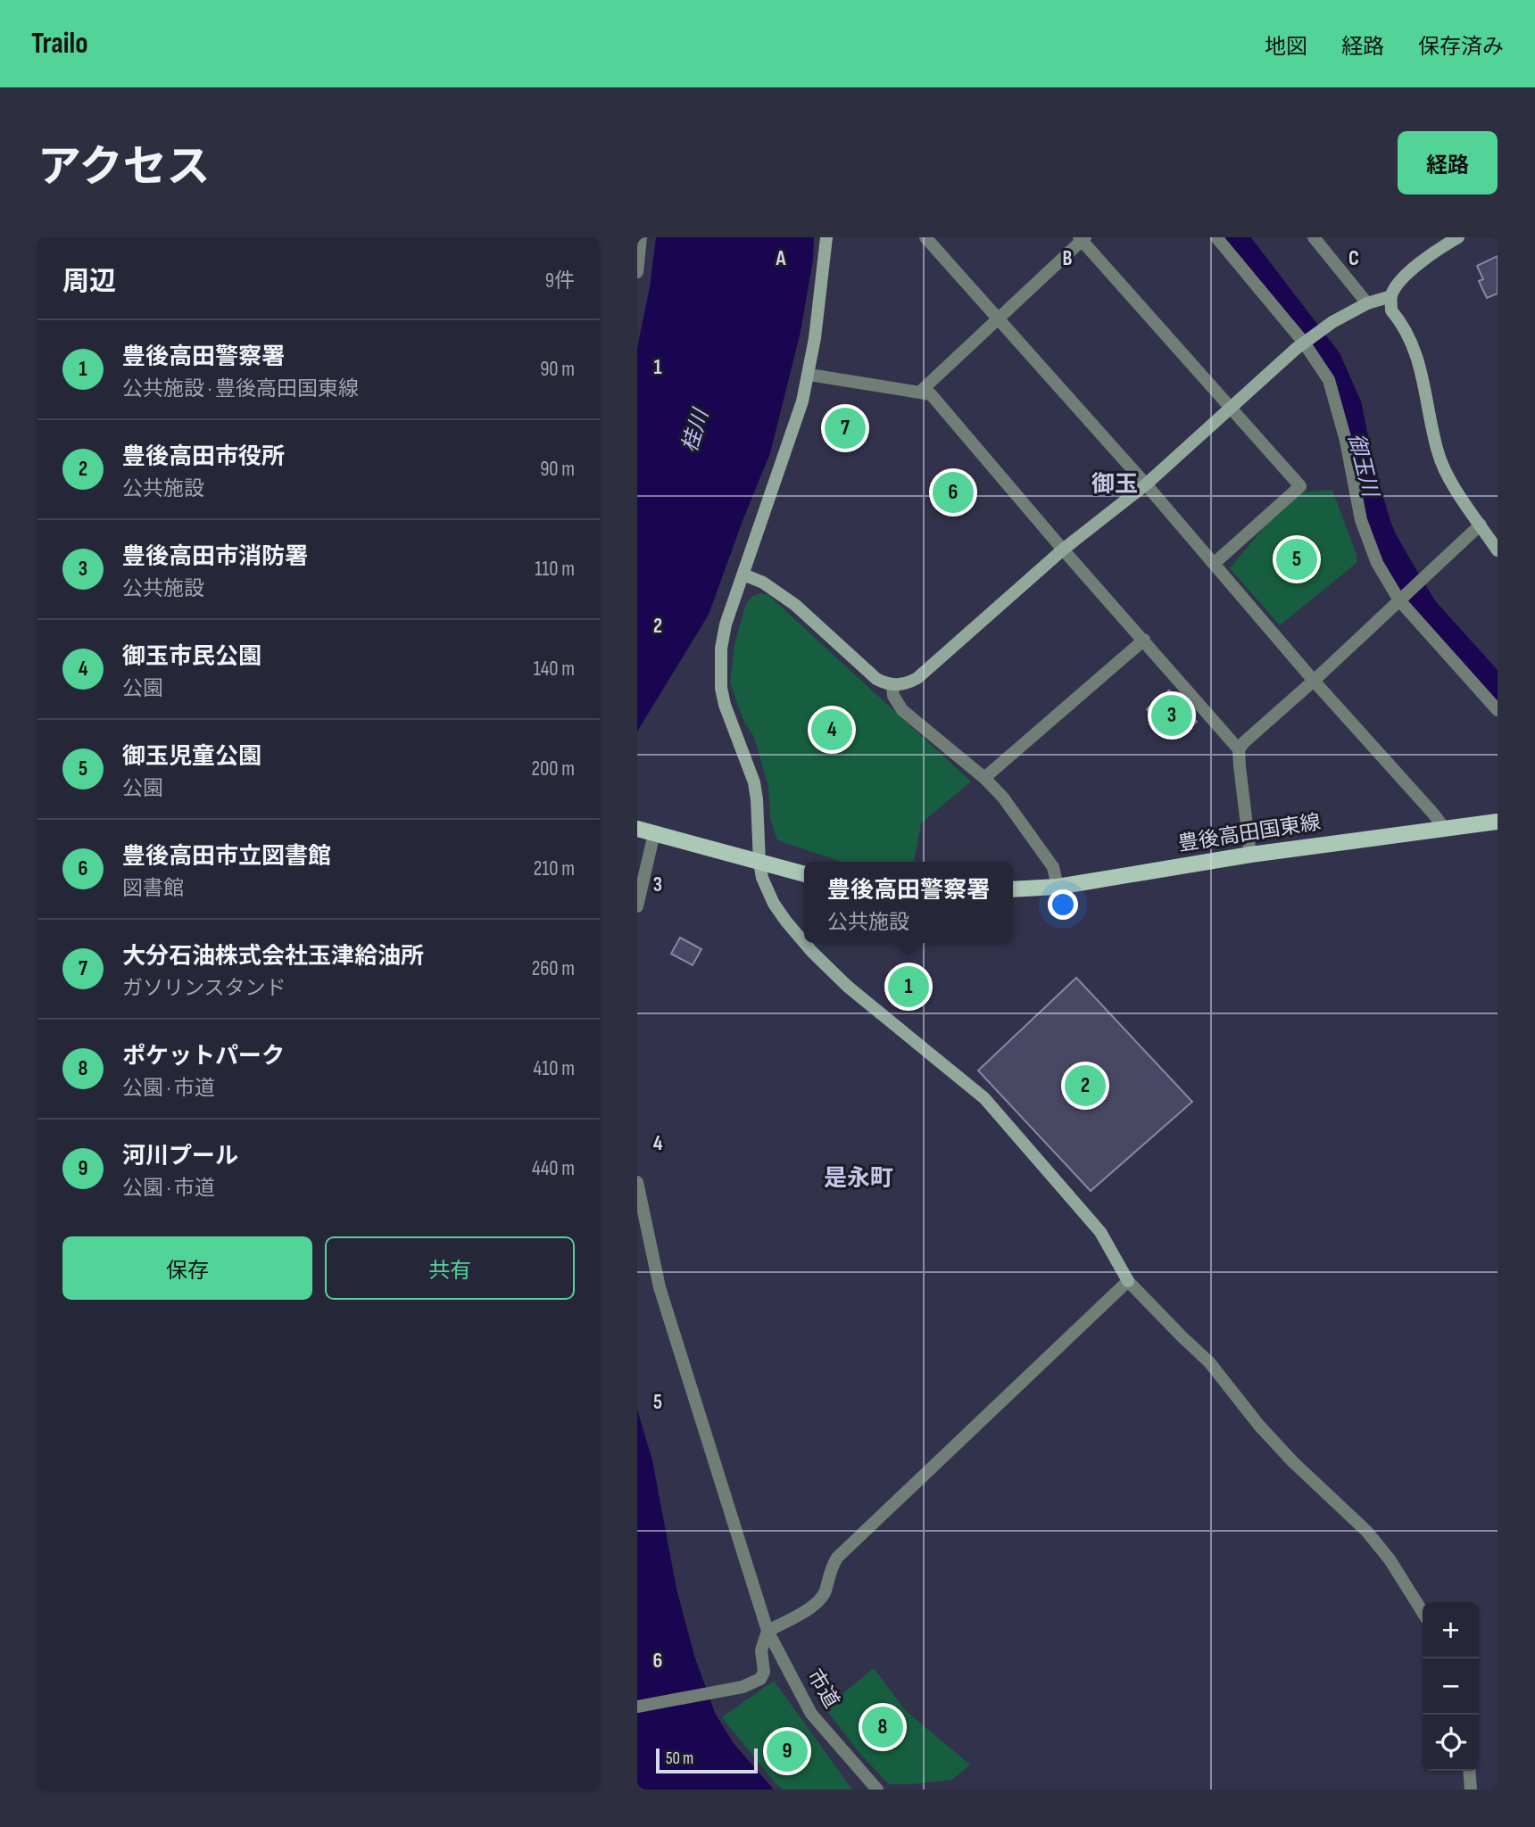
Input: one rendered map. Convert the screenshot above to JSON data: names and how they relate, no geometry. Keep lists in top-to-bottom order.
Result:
{
  "streets": {
    "main road": ["豊後高田国東線"],
    "street": ["市道"]
  },
  "districts": ["御玉", "是永町"],
  "water": ["桂川", "御玉川"],
  "scale_bar": "50 m",
  "page": {
    "header": "Trailo",
    "nav": ["地図", "経路", "保存済み"],
    "title": "アクセス",
    "buttons": [
      "経路",
      ["保存", "共有"]
    ],
    "heading": ["周辺", "9件"],
    "list": [
      {
        "mark": "1",
        "name": "豊後高田警察署",
        "note": "公共施設 · 豊後高田国東線",
        "value": "90 m"
      },
      {
        "mark": "2",
        "name": "豊後高田市役所",
        "note": "公共施設",
        "value": "90 m"
      },
      {
        "mark": "3",
        "name": "豊後高田市消防署",
        "note": "公共施設",
        "value": "110 m"
      },
      {
        "mark": "4",
        "name": "御玉市民公園",
        "note": "公園",
        "value": "140 m"
      },
      {
        "mark": "5",
        "name": "御玉児童公園",
        "note": "公園",
        "value": "200 m"
      },
      {
        "mark": "6",
        "name": "豊後高田市立図書館",
        "note": "図書館",
        "value": "210 m"
      },
      {
        "mark": "7",
        "name": "大分石油株式会社玉津給油所",
        "note": "ガソリンスタンド",
        "value": "260 m"
      },
      {
        "mark": "8",
        "name": "ポケットパーク",
        "note": "公園 · 市道",
        "value": "410 m"
      },
      {
        "mark": "9",
        "name": "河川プール",
        "note": "公園 · 市道",
        "value": "440 m"
      }
    ],
    "pins": [
      "7",
      "6",
      "5",
      "3",
      "4",
      "1",
      "2",
      "8",
      "9"
    ],
    "popup": ["豊後高田警察署", "公共施設"],
    "map_buttons": ["+", "−"],
    "scale": "50 m"
  },
  "grid": {
    "columns": ["A", "B", "C"],
    "rows": [
      "1",
      "2",
      "3",
      "4",
      "5",
      "6"
    ]
  }
}
